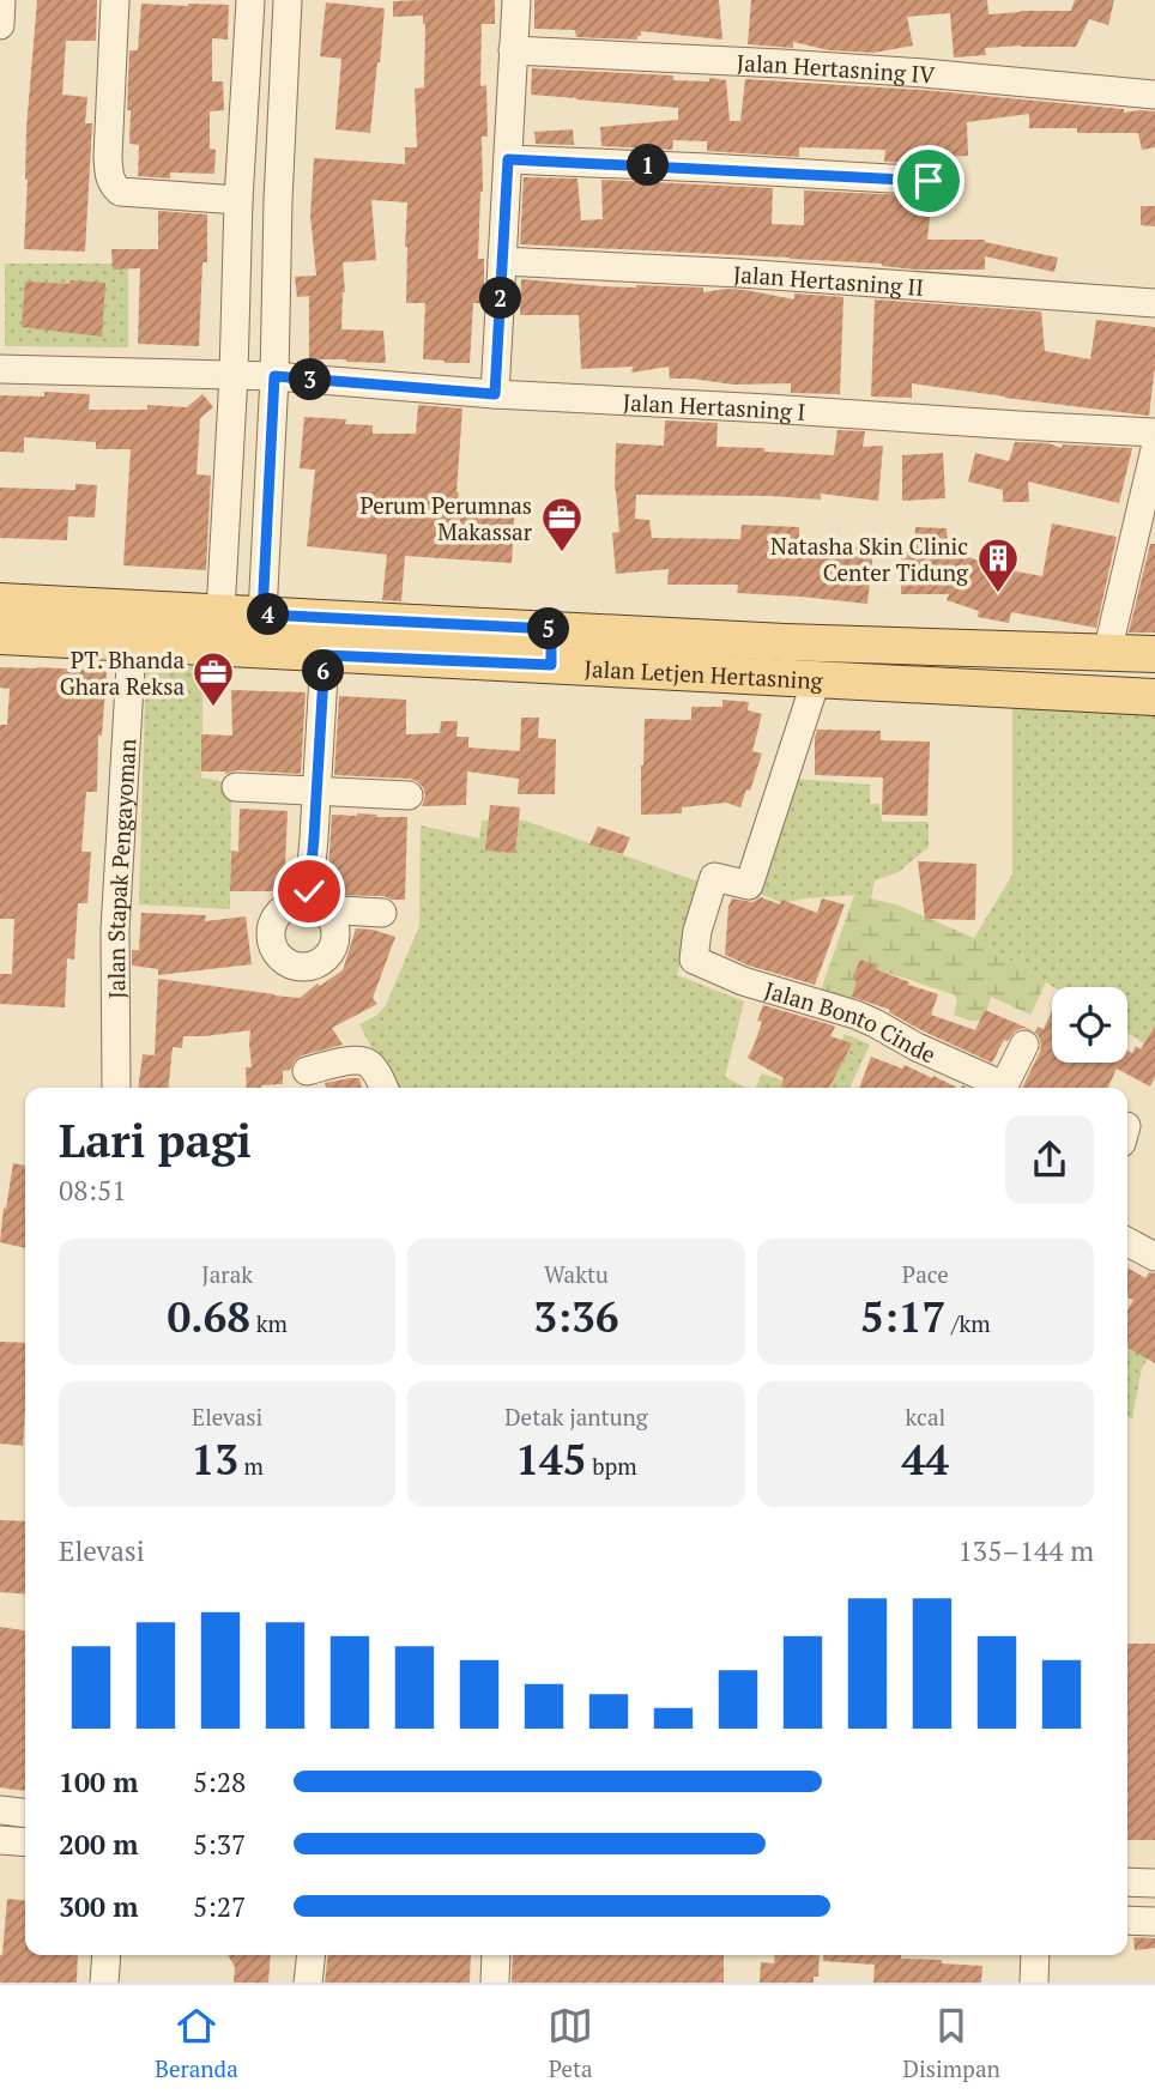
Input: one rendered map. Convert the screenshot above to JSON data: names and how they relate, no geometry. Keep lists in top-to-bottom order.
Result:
{
  "streets": {
    "main road": ["Jalan Letjen Hertasning"],
    "street": [
      "Jalan Hertasning IV",
      "Jalan Hertasning II",
      "Jalan Hertasning I",
      "Jalan Stapak Pengayoman",
      "Jalan Bonto Cinde"
    ]
  },
  "crossings": [
    ["Jalan Letjen Hertasning", "Jalan Stapak Pengayoman"],
    ["Jalan Letjen Hertasning", "Jalan Bonto Cinde"]
  ],
  "places": {
    "office": ["Perum Perumnas Makassar", "PT. Bhanda Ghara Reksa"],
    "building": ["Natasha Skin Clinic Center Tidung"]
  },
  "page": {
    "pins": [
      "1",
      "2",
      "3",
      "4",
      "5",
      "6"
    ],
    "heading": ["Lari pagi", "08:51"],
    "stats": [
      ["Jarak", "0.68 km"],
      ["Waktu", "3:36"],
      ["Pace", "5:17 /km"],
      ["Elevasi", "13 m"],
      ["Detak jantung", "145 bpm"],
      ["kcal", "44"]
    ],
    "chart": ["Elevasi", "135–144 m"],
    "list": [
      {
        "name": "100 m",
        "note": "5:28"
      },
      {
        "name": "200 m",
        "note": "5:37"
      },
      {
        "name": "300 m",
        "note": "5:27"
      }
    ],
    "tabs": ["Beranda", "Peta", "Disimpan"]
  }
}
